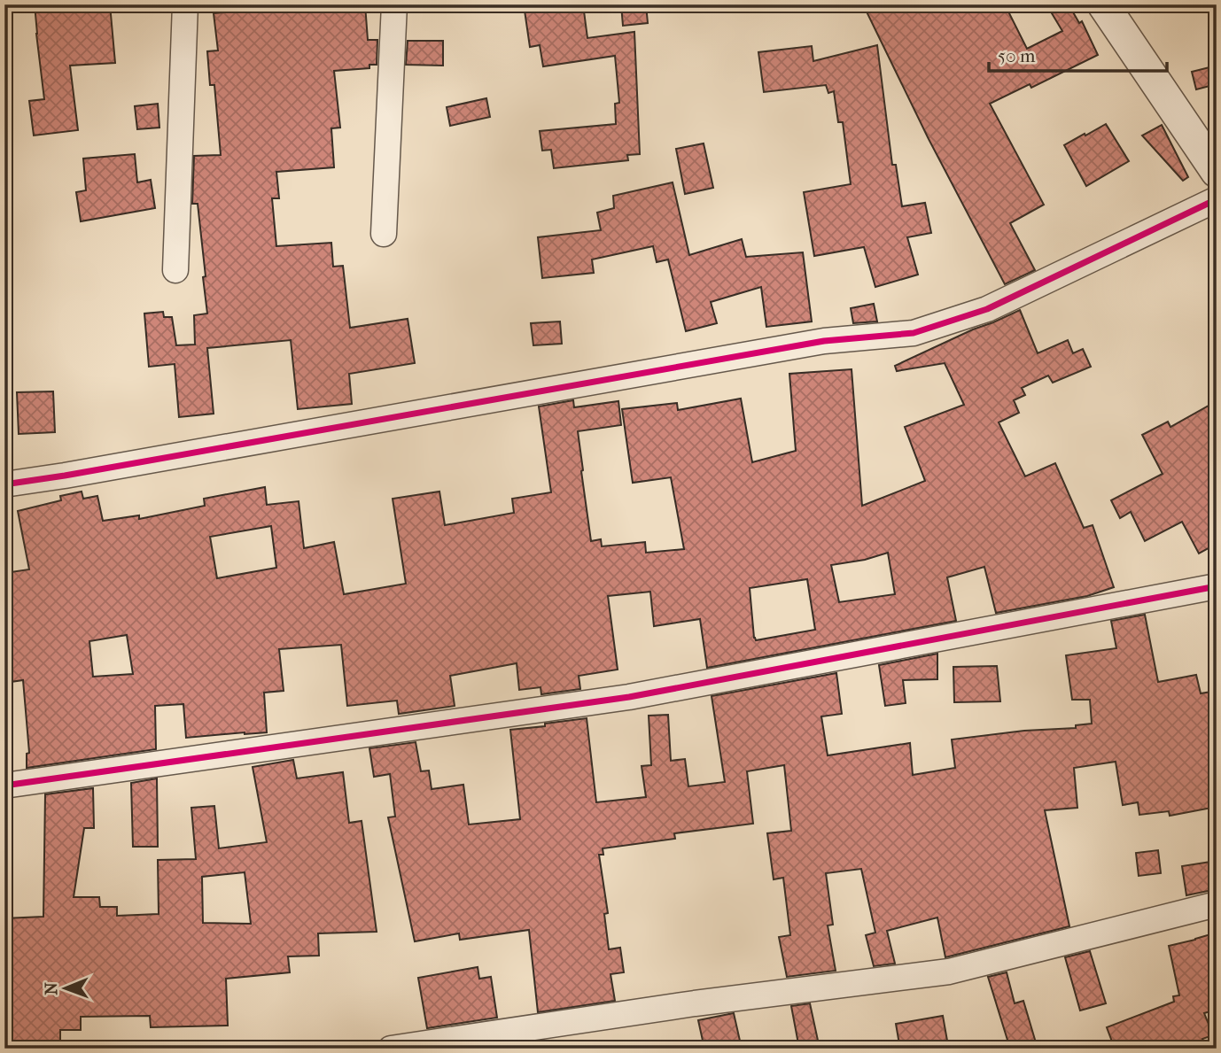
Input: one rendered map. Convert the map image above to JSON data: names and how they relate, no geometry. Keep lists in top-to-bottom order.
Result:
{
  "scale_bar": "50 m",
  "north": "left"
}
